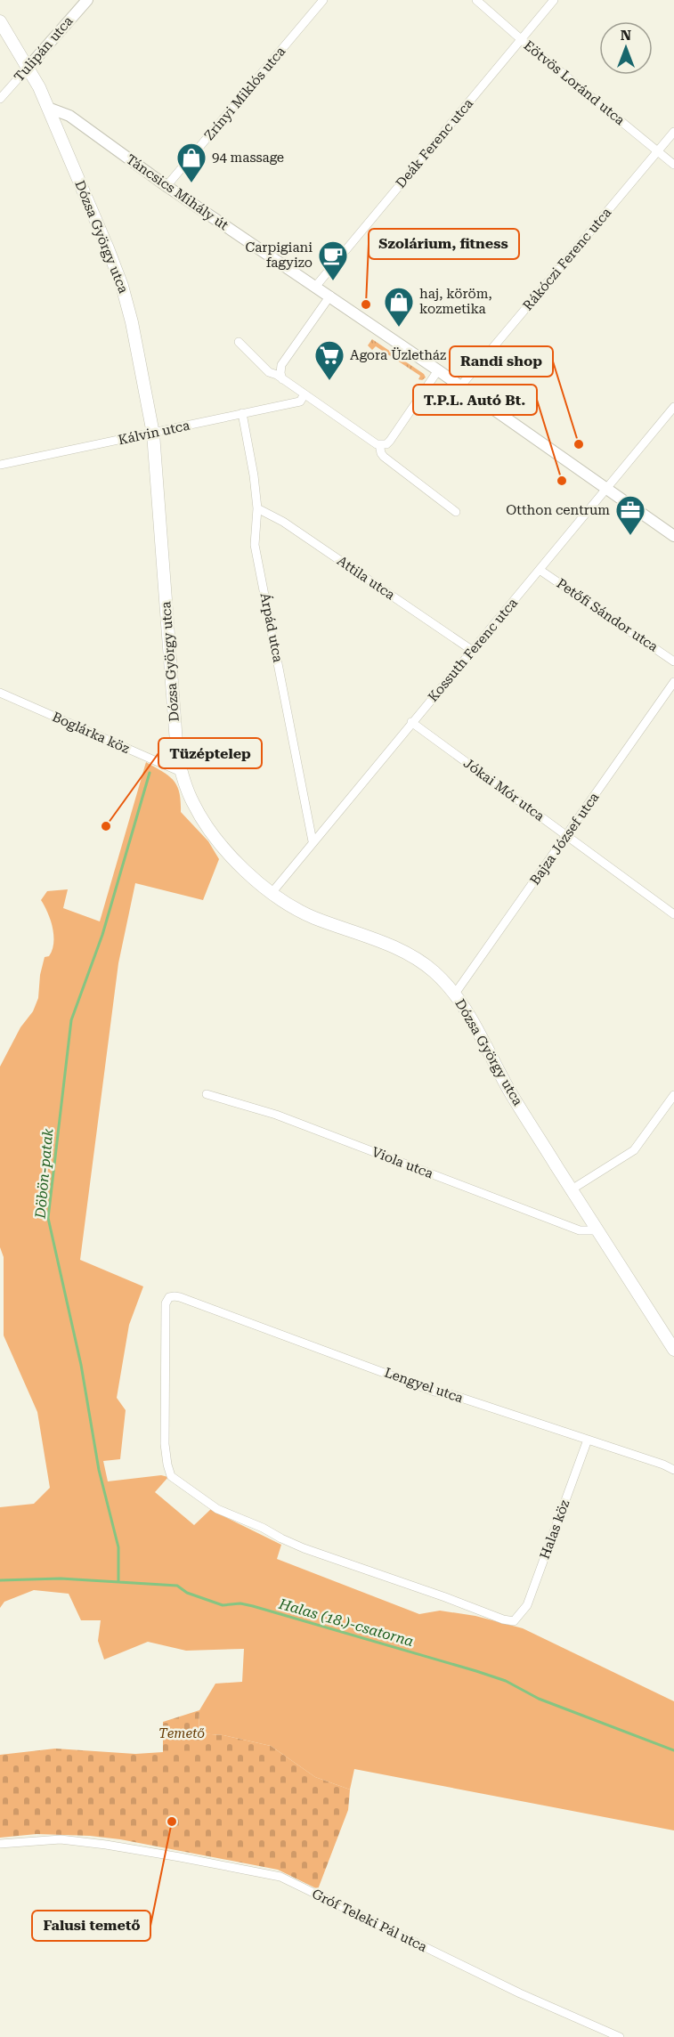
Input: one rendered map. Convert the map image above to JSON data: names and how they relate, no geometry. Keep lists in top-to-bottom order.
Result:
{
  "streets": {
    "main road": ["Dózsa György utca"],
    "street": [
      "Tulipán utca",
      "Eötvös Loránd utca",
      "Zrínyi Miklós utca",
      "Deák Ferenc utca",
      "Táncsics Mihály út",
      "Rákóczi Ferenc utca",
      "Kálvin utca",
      "Attila utca",
      "Petőfi Sándor utca",
      "Árpád utca",
      "Kossuth Ferenc utca",
      "Boglárka köz",
      "Jókai Mór utca",
      "Bajza József utca",
      "Viola utca",
      "Lengyel utca",
      "Halas köz",
      "Gróf Teleki Pál utca"
    ]
  },
  "crossings": [
    ["Tulipán utca", "Dózsa György utca"],
    ["Eötvös Loránd utca", "Deák Ferenc utca"],
    ["Eötvös Loránd utca", "Rákóczi Ferenc utca"],
    ["Zrínyi Miklós utca", "Táncsics Mihály út"],
    ["Deák Ferenc utca", "Táncsics Mihály út"],
    ["Táncsics Mihály út", "Dózsa György utca"],
    ["Táncsics Mihály út", "Rákóczi Ferenc utca"],
    ["Táncsics Mihály út", "Kossuth Ferenc utca"],
    ["Dózsa György utca", "Kálvin utca"],
    ["Dózsa György utca", "Kossuth Ferenc utca"],
    ["Dózsa György utca", "Boglárka köz"],
    ["Dózsa György utca", "Bajza József utca"],
    ["Dózsa György utca", "Viola utca"],
    ["Kálvin utca", "Árpád utca"],
    ["Attila utca", "Árpád utca"],
    ["Attila utca", "Kossuth Ferenc utca"],
    ["Petőfi Sándor utca", "Kossuth Ferenc utca"],
    ["Árpád utca", "Kossuth Ferenc utca"],
    ["Kossuth Ferenc utca", "Jókai Mór utca"],
    ["Jókai Mór utca", "Bajza József utca"],
    ["Lengyel utca", "Halas köz"]
  ],
  "water": ["Döbön-patak", "Halas (18.)-csatorna"],
  "parks": ["Temető"],
  "places": {
    "shop": ["94 massage", "haj, köröm, kozmetika"],
    "cafe": ["Carpigiani fagyizo"],
    "other": [
      "Szolárium, fitness",
      "Randi shop",
      "T.P.L. Autó Bt.",
      "Tüzéptelep",
      "Falusi temető"
    ],
    "supermarket": ["Agora Üzletház"],
    "office": ["Otthon centrum"]
  },
  "north": "top"
}
